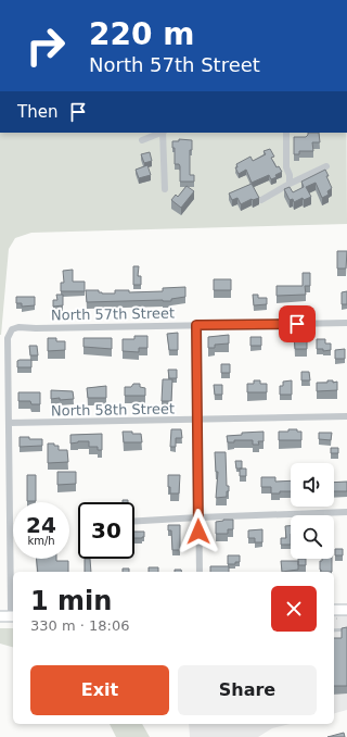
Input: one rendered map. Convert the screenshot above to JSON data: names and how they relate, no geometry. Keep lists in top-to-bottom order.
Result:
{
  "streets": {
    "street": ["North 57th Street", "North 58th Street"]
  },
  "crossings": [
    ["North 57th Street", "North 58th Street"]
  ],
  "page": {
    "turn": ["220 m", "North 57th Street"],
    "then": "Then",
    "speed": "24 km/h",
    "limit": "30",
    "heading": ["1 min", "330 m · 18:06"],
    "buttons": ["Exit", "Share"]
  }
}
